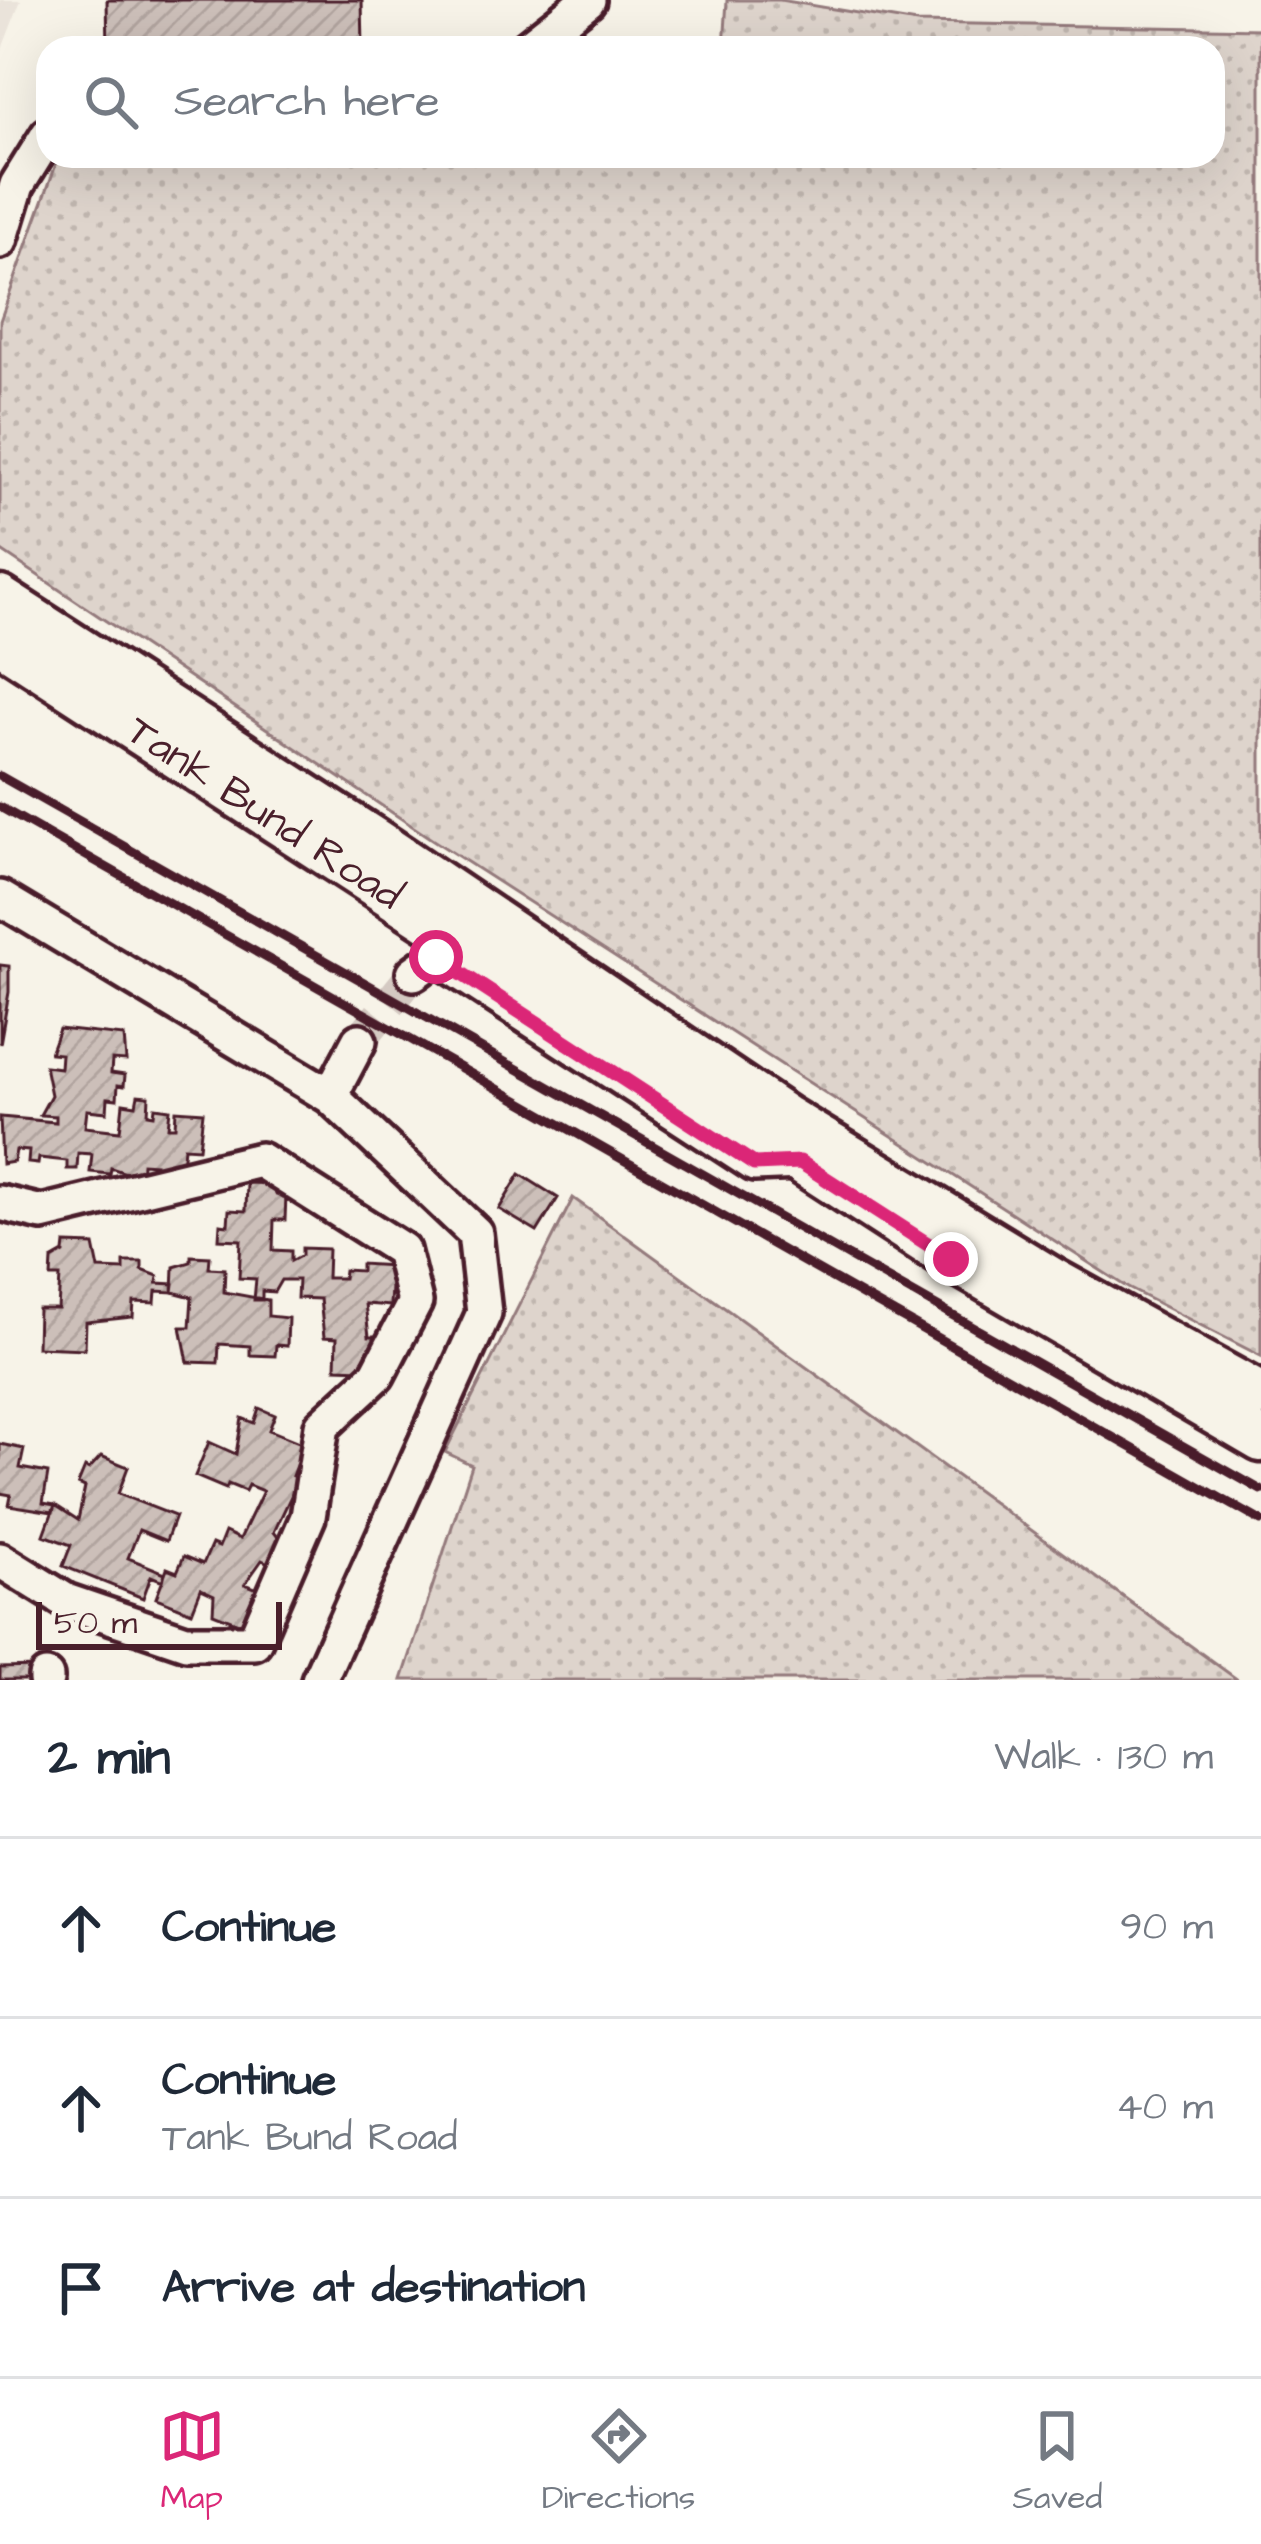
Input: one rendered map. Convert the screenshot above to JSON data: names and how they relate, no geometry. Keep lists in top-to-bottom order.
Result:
{
  "streets": {
    "main road": ["Tank Bund Road"]
  },
  "scale_bar": "50 m",
  "page": {
    "search": "Search here",
    "scale": "50 m",
    "heading": ["2 min", "Walk · 130 m"],
    "list": [
      ["Continue", "90 m"],
      ["Continue", "Tank Bund Road", "40 m"],
      "Arrive at destination"
    ],
    "nav": ["Map", "Directions", "Saved"]
  }
}
